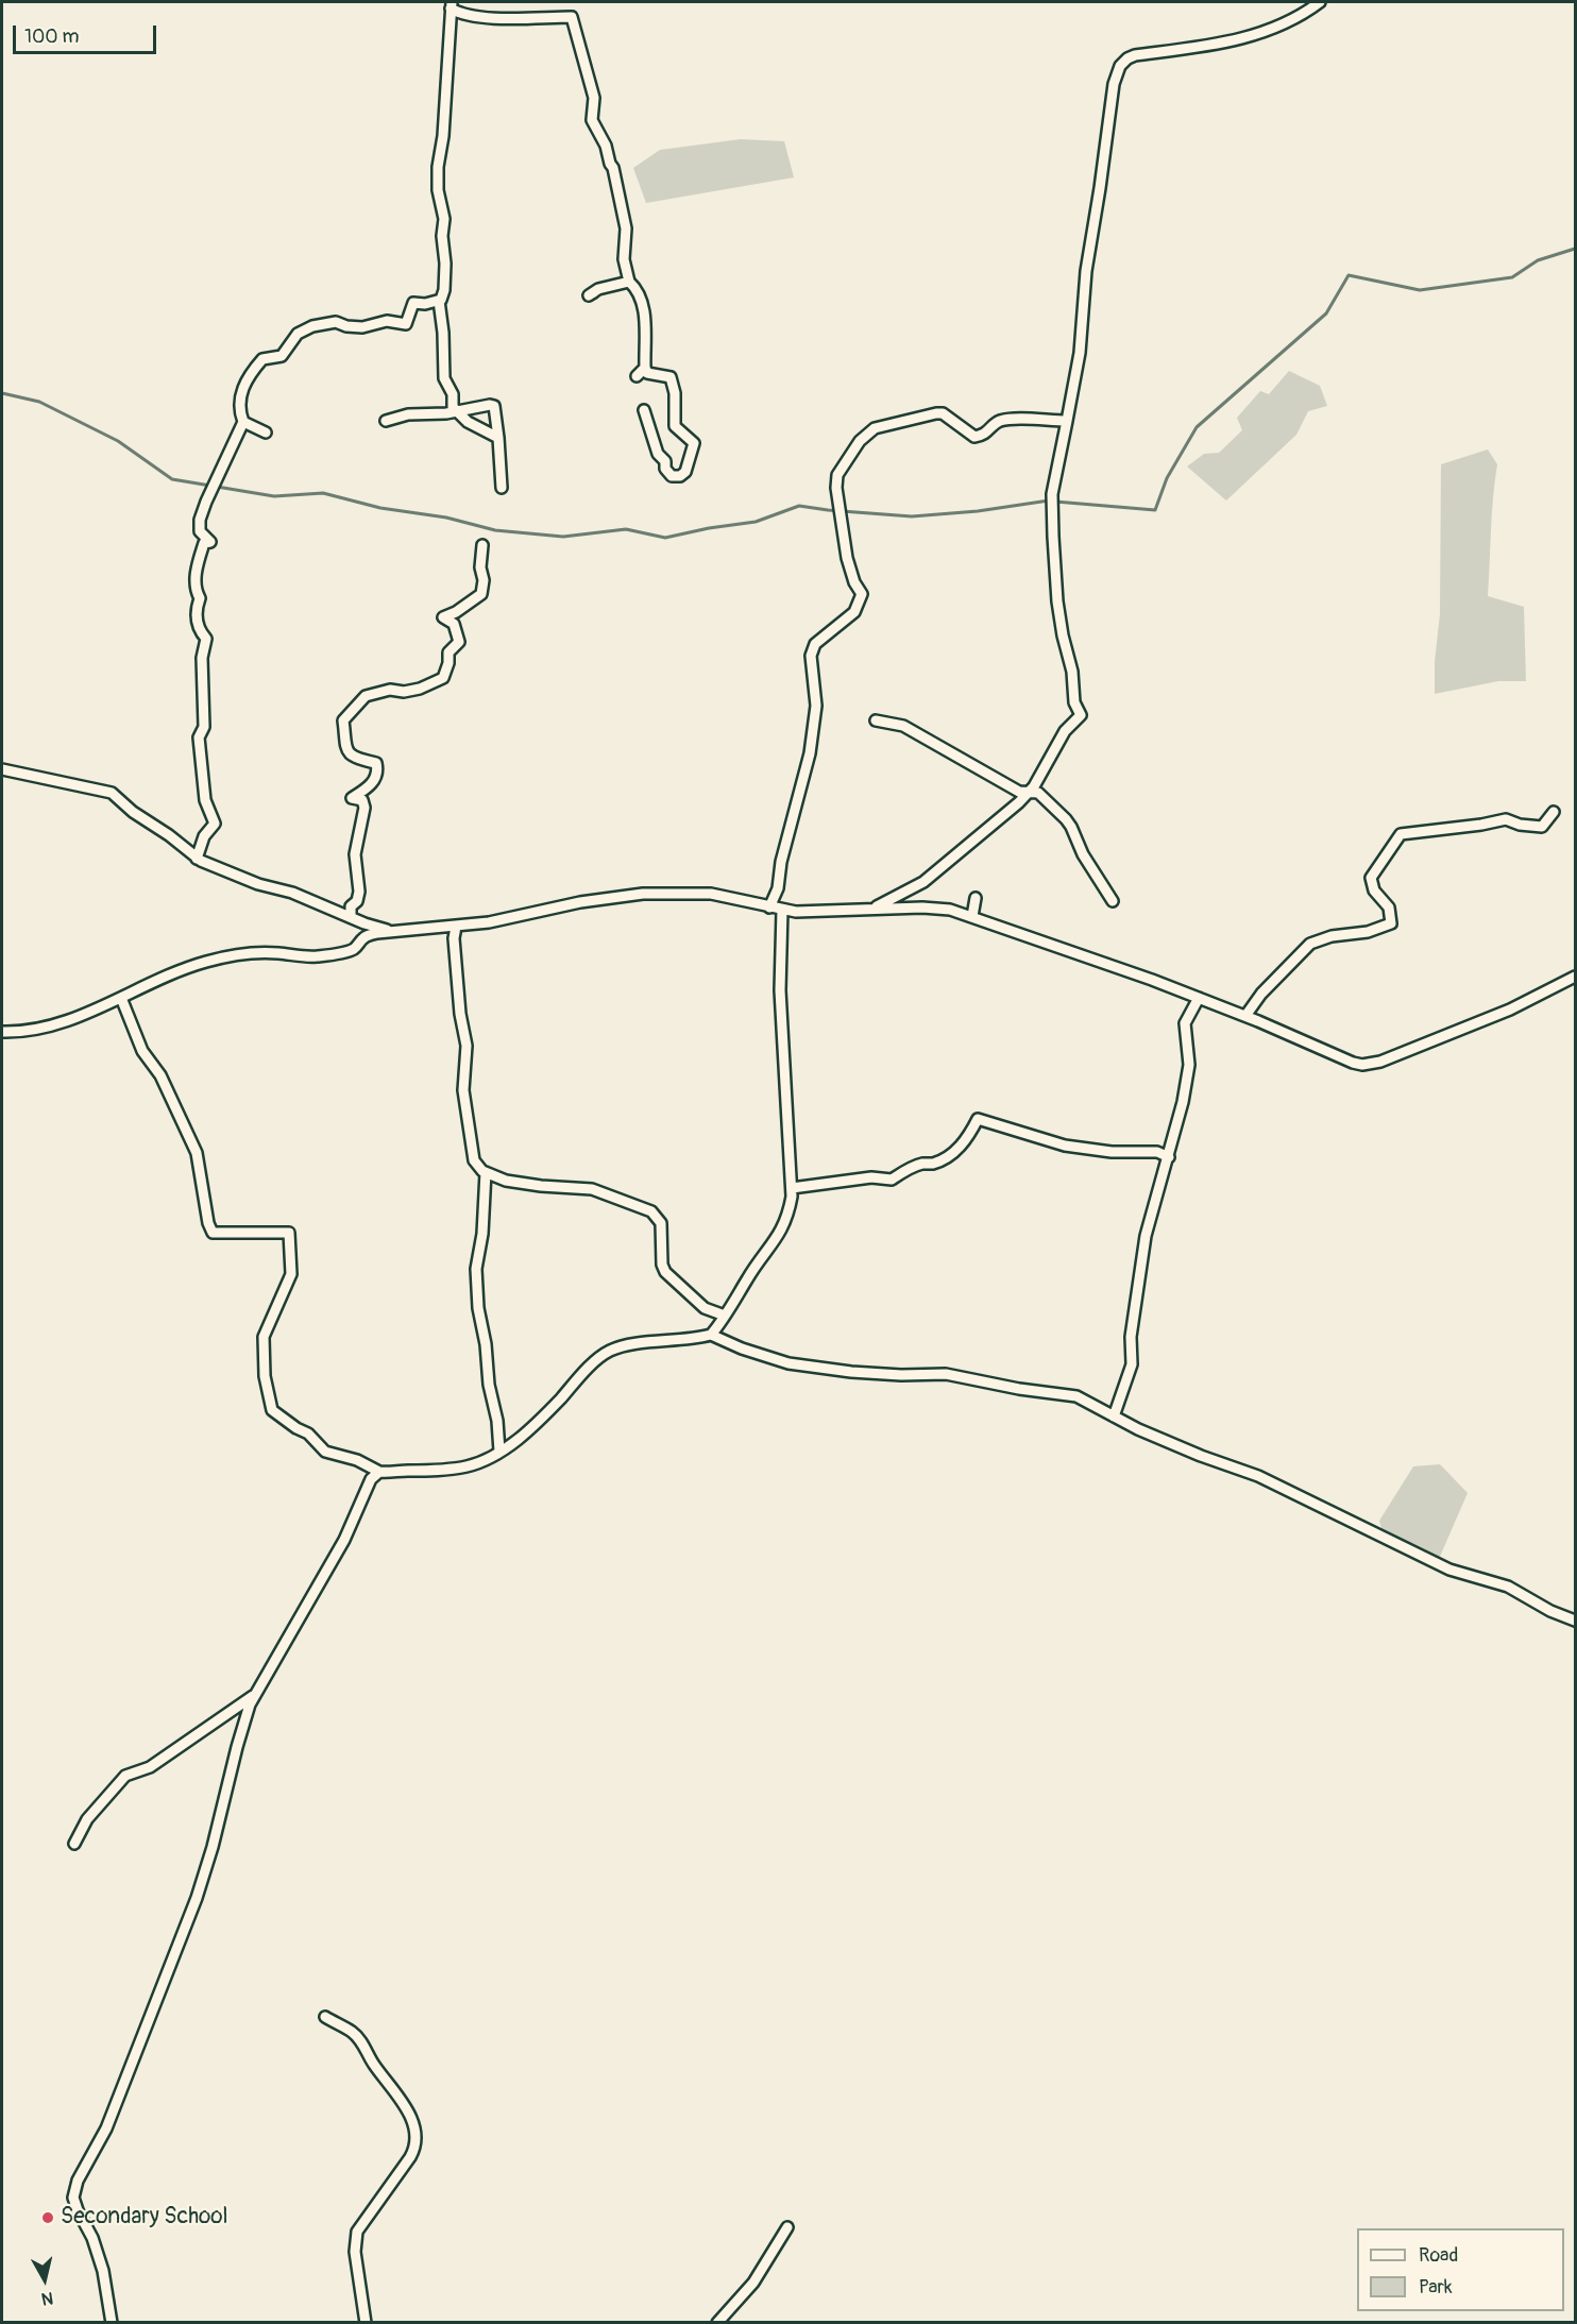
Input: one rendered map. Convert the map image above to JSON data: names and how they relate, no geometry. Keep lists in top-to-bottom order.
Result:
{
  "places": ["Secondary School"],
  "legend": ["Road", "Park"],
  "scale_bar": "100 m",
  "north": "bottom"
}
